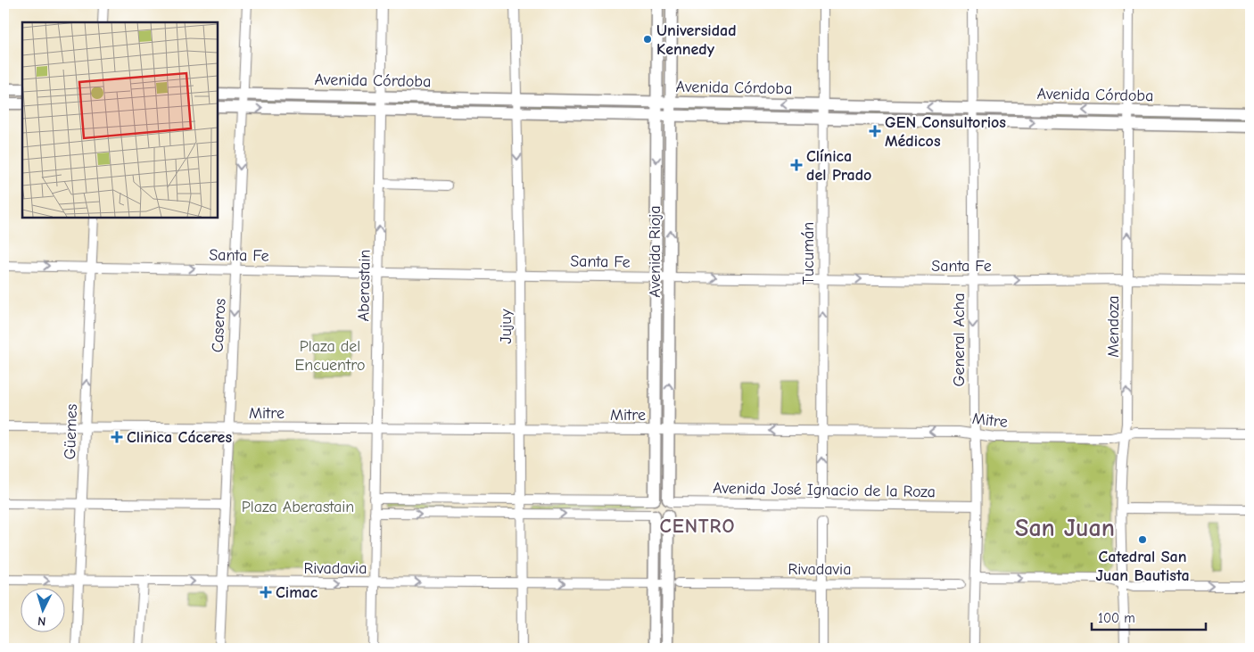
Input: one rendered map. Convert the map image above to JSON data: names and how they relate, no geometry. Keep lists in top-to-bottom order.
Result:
{
  "streets": {
    "main road": ["Avenida Córdoba", "Avenida Rioja"],
    "street": [
      "Tucumán",
      "Santa Fe",
      "Aberastain",
      "Caseros",
      "Jujuy",
      "Mendoza",
      "General Acha",
      "Mitre",
      "Güemes",
      "Avenida José Ignacio de la Roza",
      "Rivadavia"
    ]
  },
  "crossings": [
    ["Avenida Córdoba", "Avenida Rioja"],
    ["Avenida Córdoba", "Tucumán"],
    ["Avenida Córdoba", "Aberastain"],
    ["Avenida Córdoba", "Caseros"],
    ["Avenida Córdoba", "Jujuy"],
    ["Avenida Córdoba", "Mendoza"],
    ["Avenida Córdoba", "General Acha"],
    ["Avenida Rioja", "Santa Fe"],
    ["Avenida Rioja", "Mitre"],
    ["Avenida Rioja", "Avenida José Ignacio de la Roza"],
    ["Tucumán", "Santa Fe"],
    ["Tucumán", "Mitre"],
    ["Tucumán", "Avenida José Ignacio de la Roza"],
    ["Santa Fe", "Aberastain"],
    ["Santa Fe", "Caseros"],
    ["Santa Fe", "Jujuy"],
    ["Santa Fe", "Mendoza"],
    ["Santa Fe", "General Acha"],
    ["Santa Fe", "Güemes"],
    ["Aberastain", "Mitre"],
    ["Aberastain", "Rivadavia"],
    ["Caseros", "Mitre"],
    ["Caseros", "Rivadavia"],
    ["Jujuy", "Mitre"],
    ["Jujuy", "Rivadavia"],
    ["Mendoza", "Mitre"],
    ["General Acha", "Mitre"],
    ["General Acha", "Avenida José Ignacio de la Roza"],
    ["Mitre", "Güemes"],
    ["Güemes", "Rivadavia"]
  ],
  "one_way": [
    "Tucumán",
    "Santa Fe",
    "Caseros",
    "Mendoza",
    "Güemes"
  ],
  "districts": ["CENTRO", "San Juan"],
  "parks": ["Plaza del Encuentro", "Plaza Aberastain"],
  "places": {
    "other": ["Universidad Kennedy", "Catedral San Juan Bautista"],
    "health": [
      "GEN Consultorios Médicos",
      "Clínica del Prado",
      "Clinica Cáceres",
      "Cimac"
    ]
  },
  "scale_bar": "100 m",
  "north": "bottom"
}
